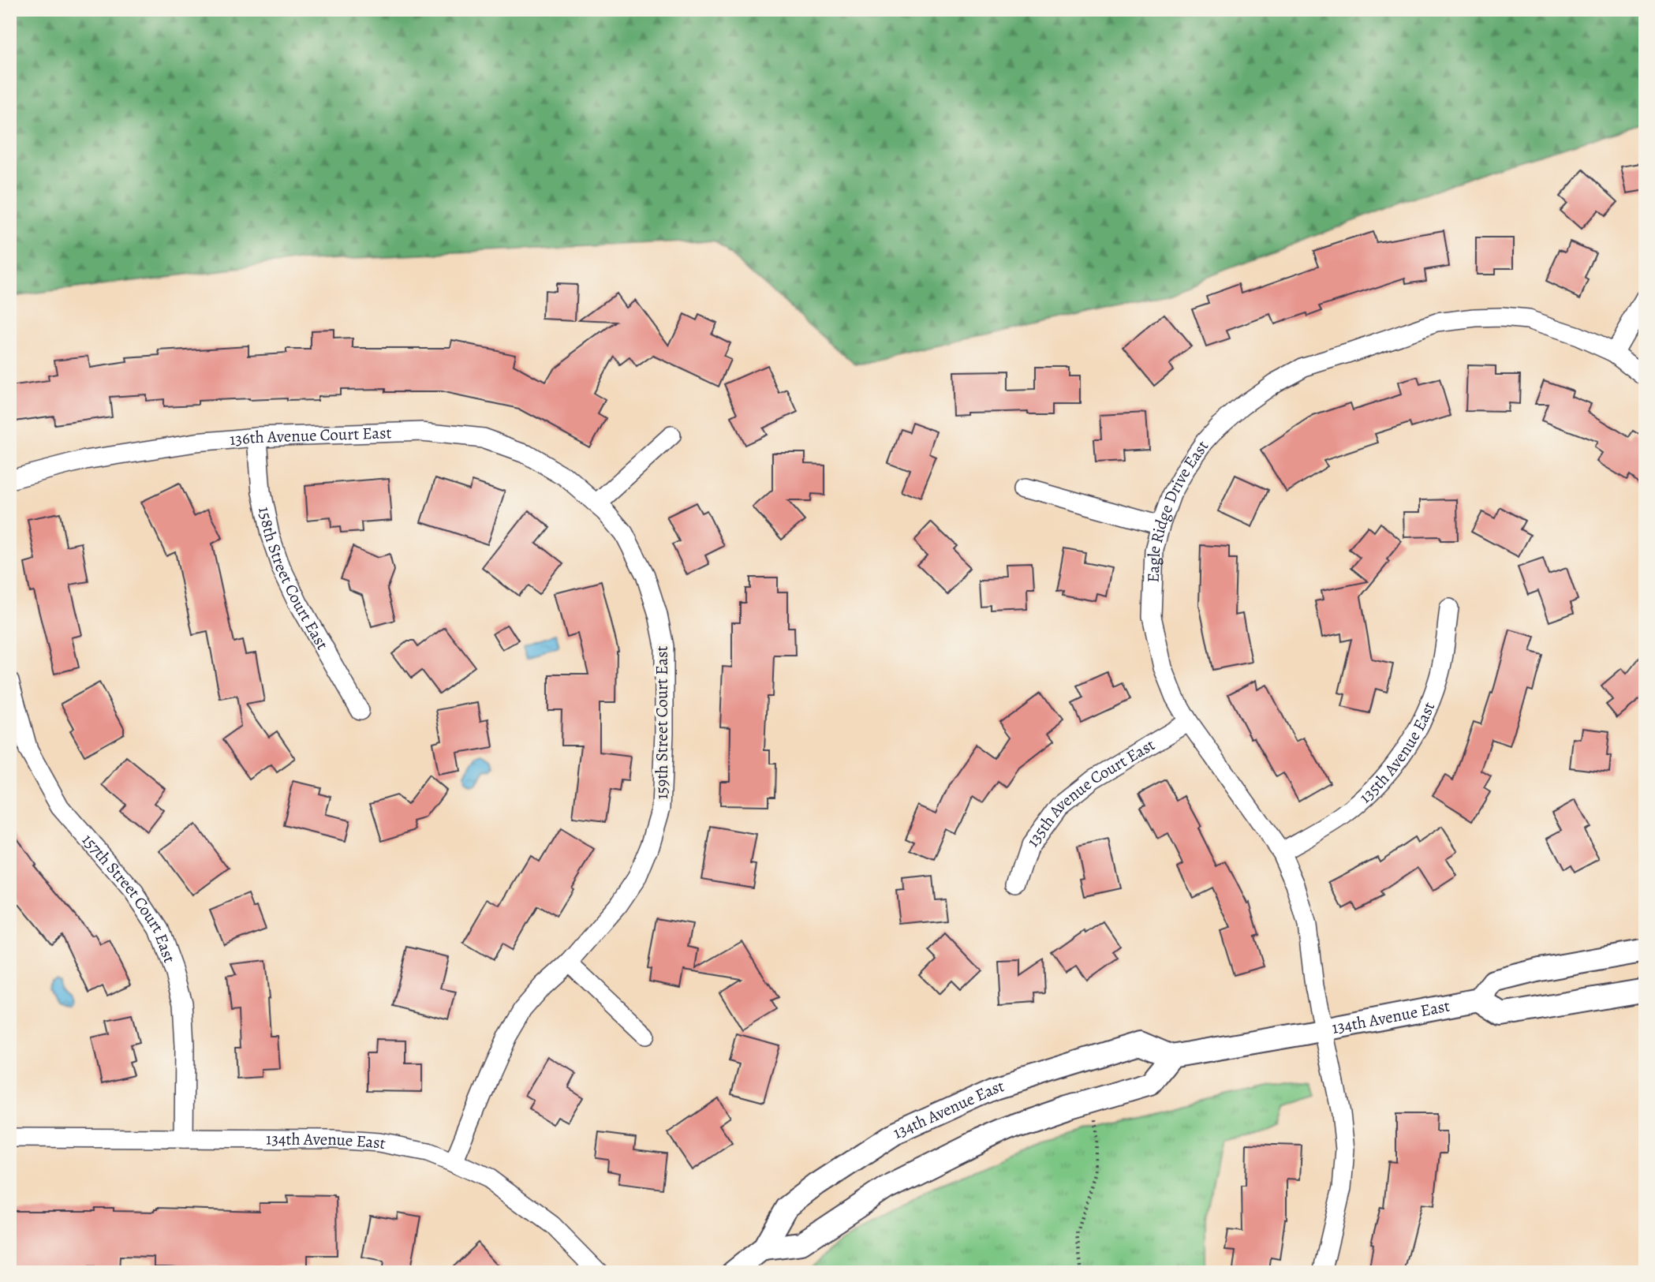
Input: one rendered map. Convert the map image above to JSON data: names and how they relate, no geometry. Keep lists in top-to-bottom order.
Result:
{
  "streets": {
    "street": [
      "136th Avenue Court East",
      "Eagle Ridge Drive East",
      "158th Street Court East",
      "159th Street Court East",
      "135th Avenue East",
      "135th Avenue Court East",
      "157th Street Court East",
      "134th Avenue East"
    ]
  },
  "crossings": [
    ["136th Avenue Court East", "158th Street Court East"],
    ["136th Avenue Court East", "159th Street Court East"],
    ["Eagle Ridge Drive East", "135th Avenue East"],
    ["Eagle Ridge Drive East", "135th Avenue Court East"],
    ["Eagle Ridge Drive East", "134th Avenue East"],
    ["159th Street Court East", "134th Avenue East"],
    ["157th Street Court East", "134th Avenue East"]
  ]
}
